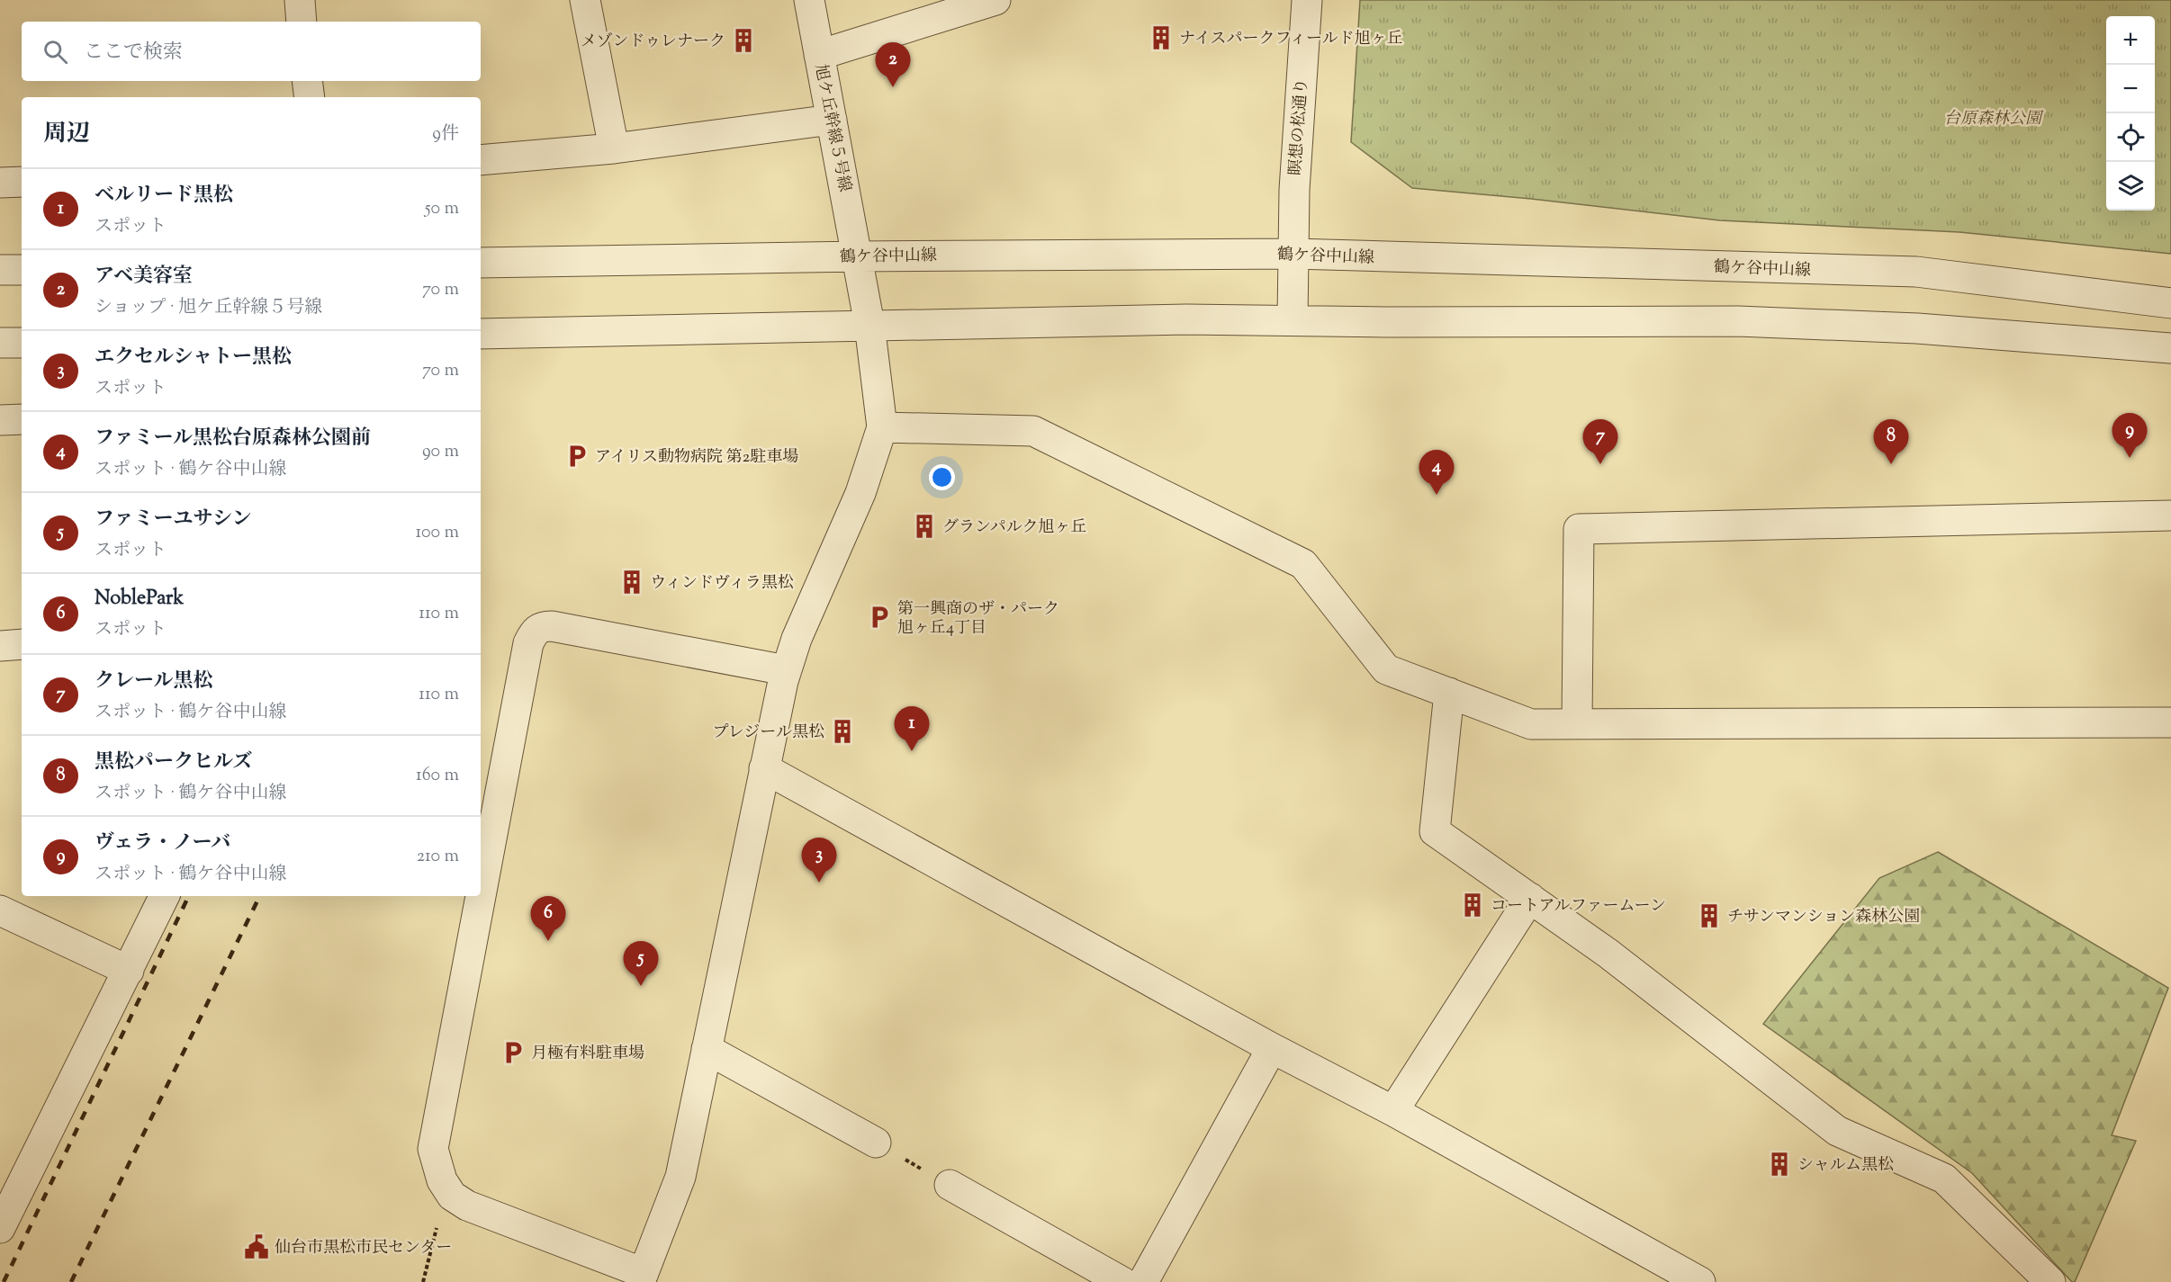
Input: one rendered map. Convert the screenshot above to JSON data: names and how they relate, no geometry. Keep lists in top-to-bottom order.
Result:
{
  "streets": {
    "street": ["瞑想の松通り", "旭ケ丘幹線５号線", "鶴ケ谷中山線"]
  },
  "crossings": [
    ["瞑想の松通り", "鶴ケ谷中山線"],
    ["旭ケ丘幹線５号線", "鶴ケ谷中山線"]
  ],
  "parks": ["台原森林公園"],
  "places": {
    "building": [
      "ナイスパークフィールド旭ヶ丘",
      "メゾンドゥレナーク",
      "グランパルク旭ヶ丘",
      "ウィンドヴィラ黒松",
      "プレジール黒松",
      "コートアルファームーン",
      "チサンマンション森林公園",
      "シャルム黒松"
    ],
    "parking": ["アイリス動物病院 第2駐車場", "第一興商のザ・パーク 旭ヶ丘4丁目", "月極有料駐車場"],
    "public building": ["仙台市黒松市民センター"]
  },
  "page": {
    "map_buttons": ["+", "−"],
    "search": "ここで検索",
    "pins": [
      "2",
      "9",
      "7",
      "8",
      "4",
      "1",
      "3",
      "6",
      "5"
    ],
    "heading": ["周辺", "9件"],
    "list": [
      {
        "mark": "1",
        "name": "ベルリード黒松",
        "note": "スポット",
        "value": "50 m"
      },
      {
        "mark": "2",
        "name": "アベ美容室",
        "note": "ショップ · 旭ケ丘幹線５号線",
        "value": "70 m"
      },
      {
        "mark": "3",
        "name": "エクセルシャトー黒松",
        "note": "スポット",
        "value": "70 m"
      },
      {
        "mark": "4",
        "name": "ファミール黒松台原森林公園前",
        "note": "スポット · 鶴ケ谷中山線",
        "value": "90 m"
      },
      {
        "mark": "5",
        "name": "ファミーユサシン",
        "note": "スポット",
        "value": "100 m"
      },
      {
        "mark": "6",
        "name": "NoblePark",
        "note": "スポット",
        "value": "110 m"
      },
      {
        "mark": "7",
        "name": "クレール黒松",
        "note": "スポット · 鶴ケ谷中山線",
        "value": "110 m"
      },
      {
        "mark": "8",
        "name": "黒松パークヒルズ",
        "note": "スポット · 鶴ケ谷中山線",
        "value": "160 m"
      },
      {
        "mark": "9",
        "name": "ヴェラ・ノーバ",
        "note": "スポット · 鶴ケ谷中山線",
        "value": "210 m"
      }
    ]
  }
}
